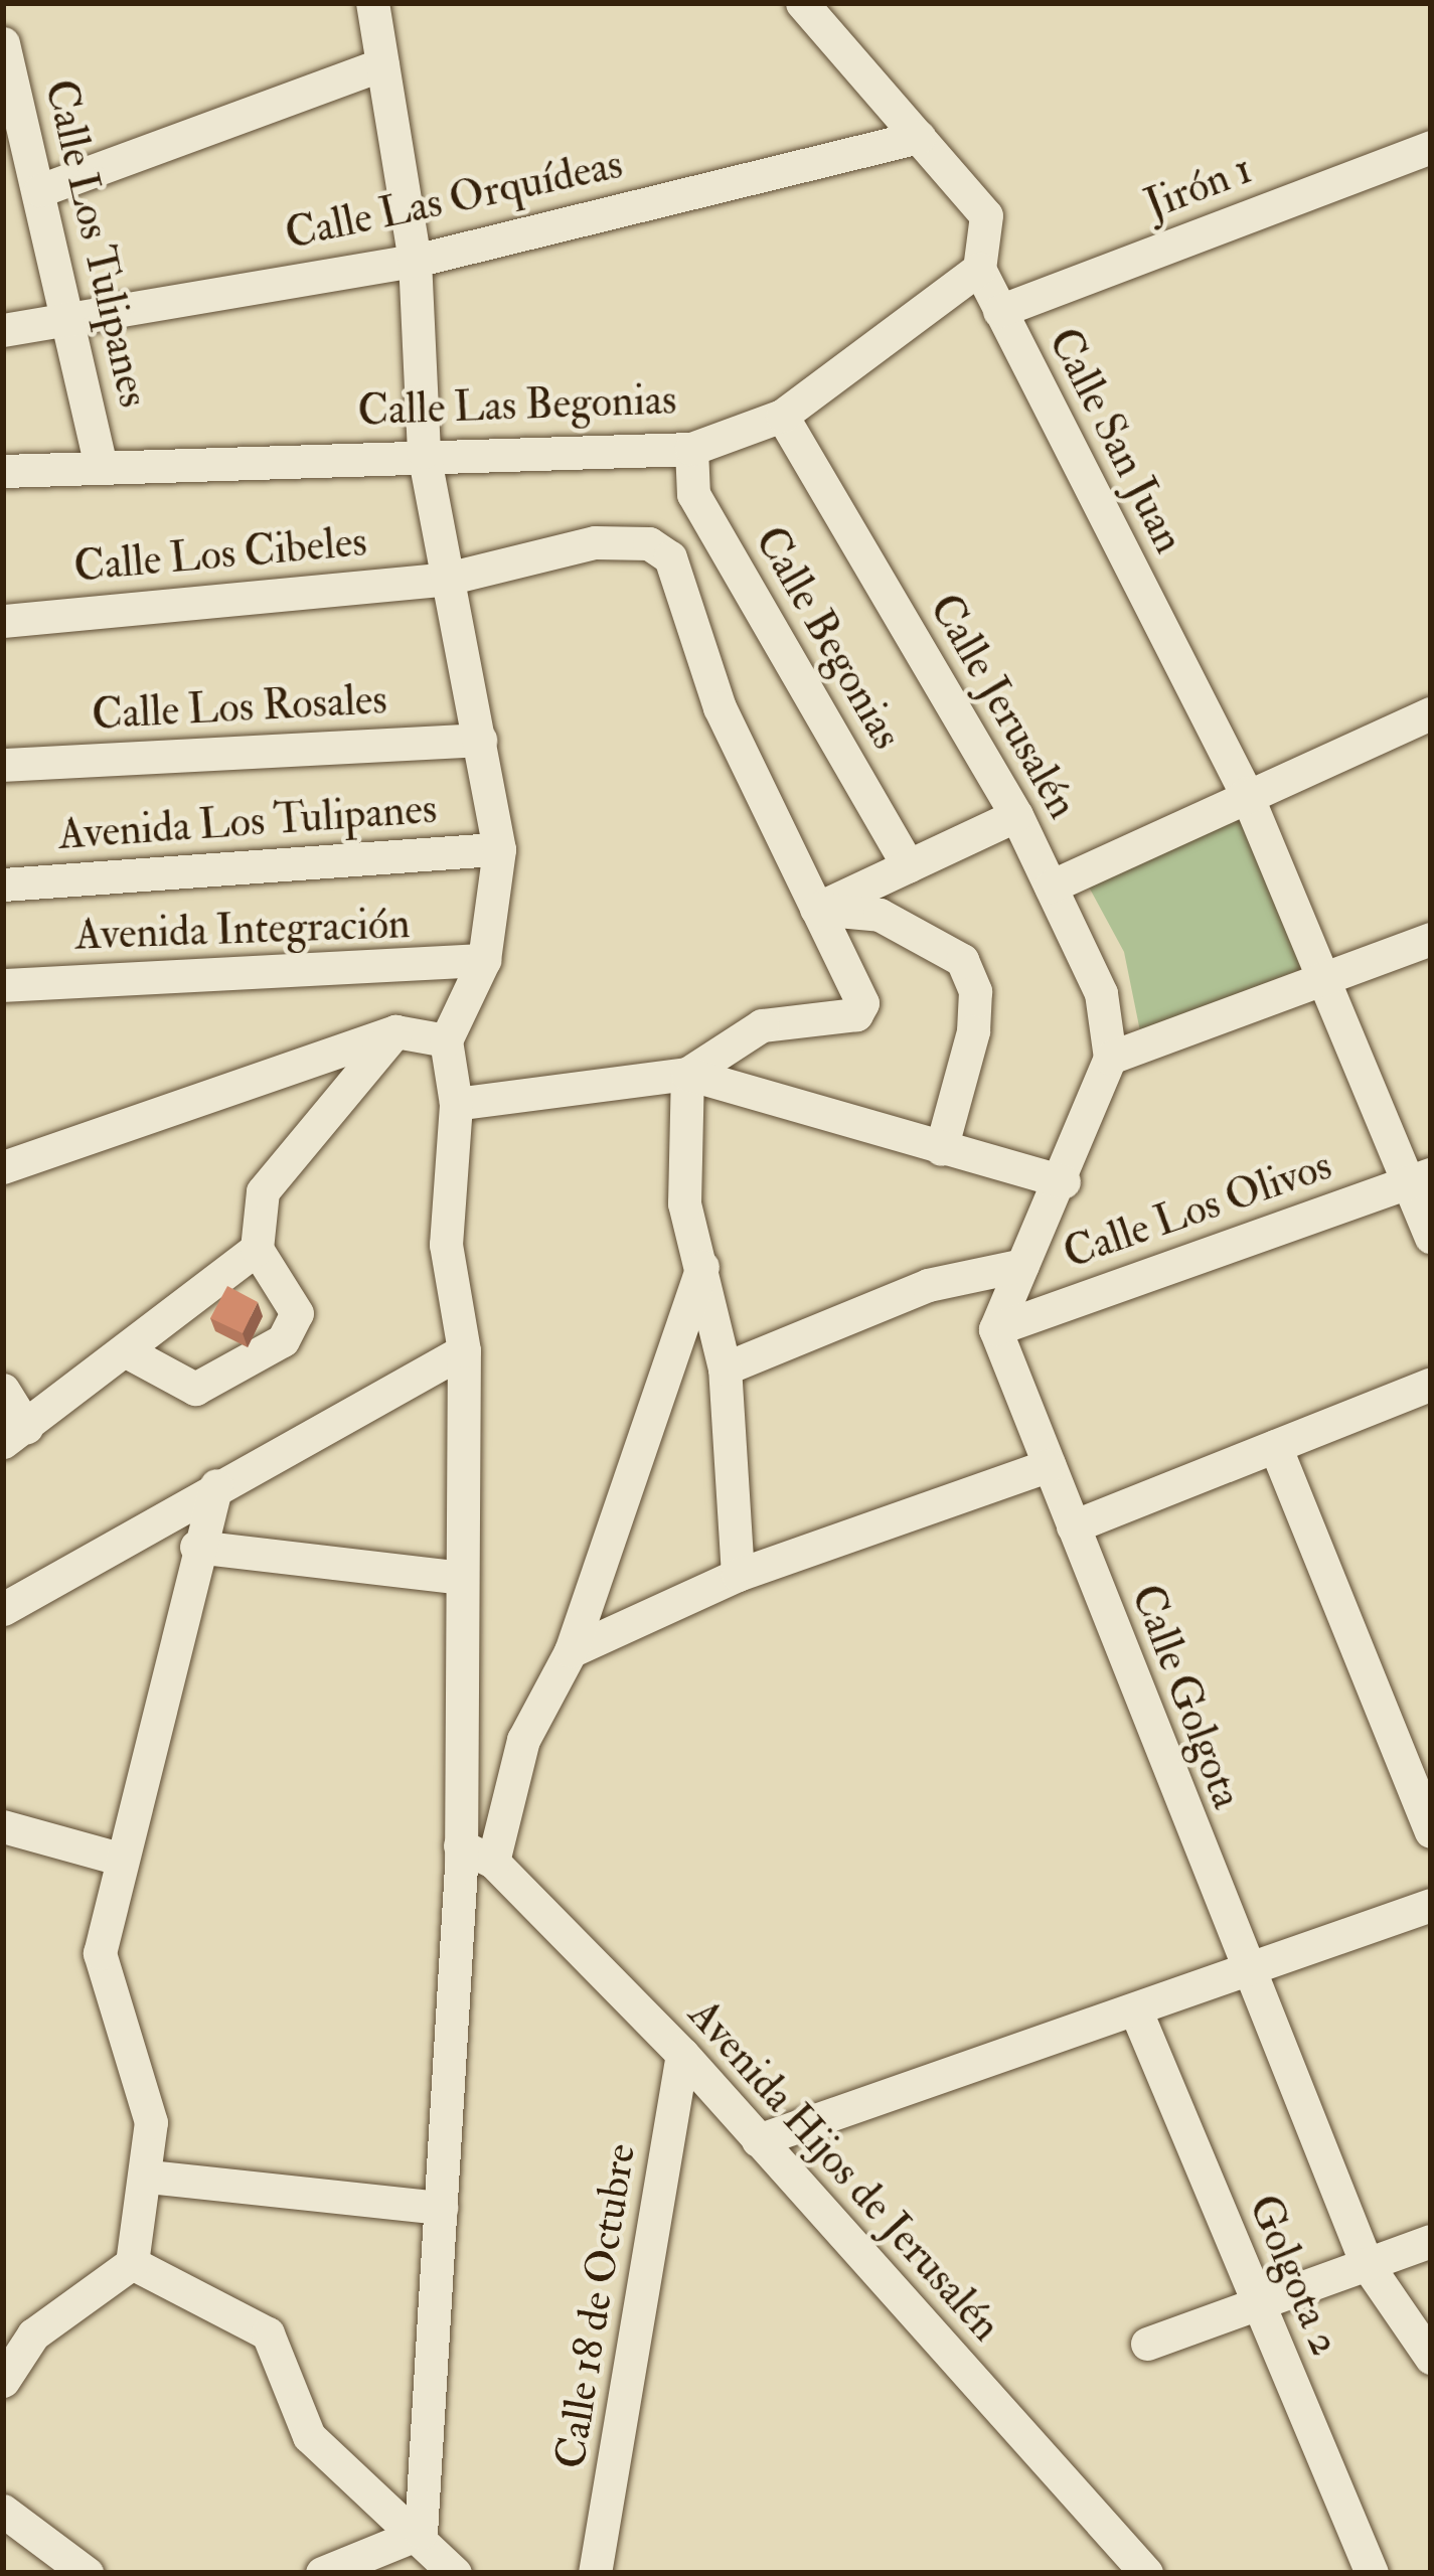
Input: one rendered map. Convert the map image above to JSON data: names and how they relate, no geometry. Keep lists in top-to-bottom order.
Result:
{
  "streets": {
    "street": [
      "Jirón 1",
      "Calle Las Orquídeas",
      "Calle Los Tulipanes",
      "Calle Las Begonias",
      "Calle San Juan",
      "Calle Los Cibeles",
      "Calle Begonias",
      "Calle Jerusalén",
      "Calle Los Rosales",
      "Avenida Los Tulipanes",
      "Avenida Integración",
      "Calle Los Olivos",
      "Calle Golgota",
      "Avenida Hijos de Jerusalén",
      "Golgota 2",
      "Calle 18 de Octubre"
    ]
  },
  "crossings": [
    ["Jirón 1", "Calle San Juan"],
    ["Calle Las Orquídeas", "Calle Los Tulipanes"],
    ["Calle Las Orquídeas", "Calle San Juan"],
    ["Calle Los Tulipanes", "Calle Las Begonias"],
    ["Calle Las Begonias", "Calle San Juan"],
    ["Calle Las Begonias", "Calle Begonias"],
    ["Calle Las Begonias", "Calle Jerusalén"],
    ["Calle San Juan", "Calle Los Olivos"],
    ["Calle Los Olivos", "Calle Golgota"],
    ["Avenida Hijos de Jerusalén", "Calle 18 de Octubre"]
  ]
}
